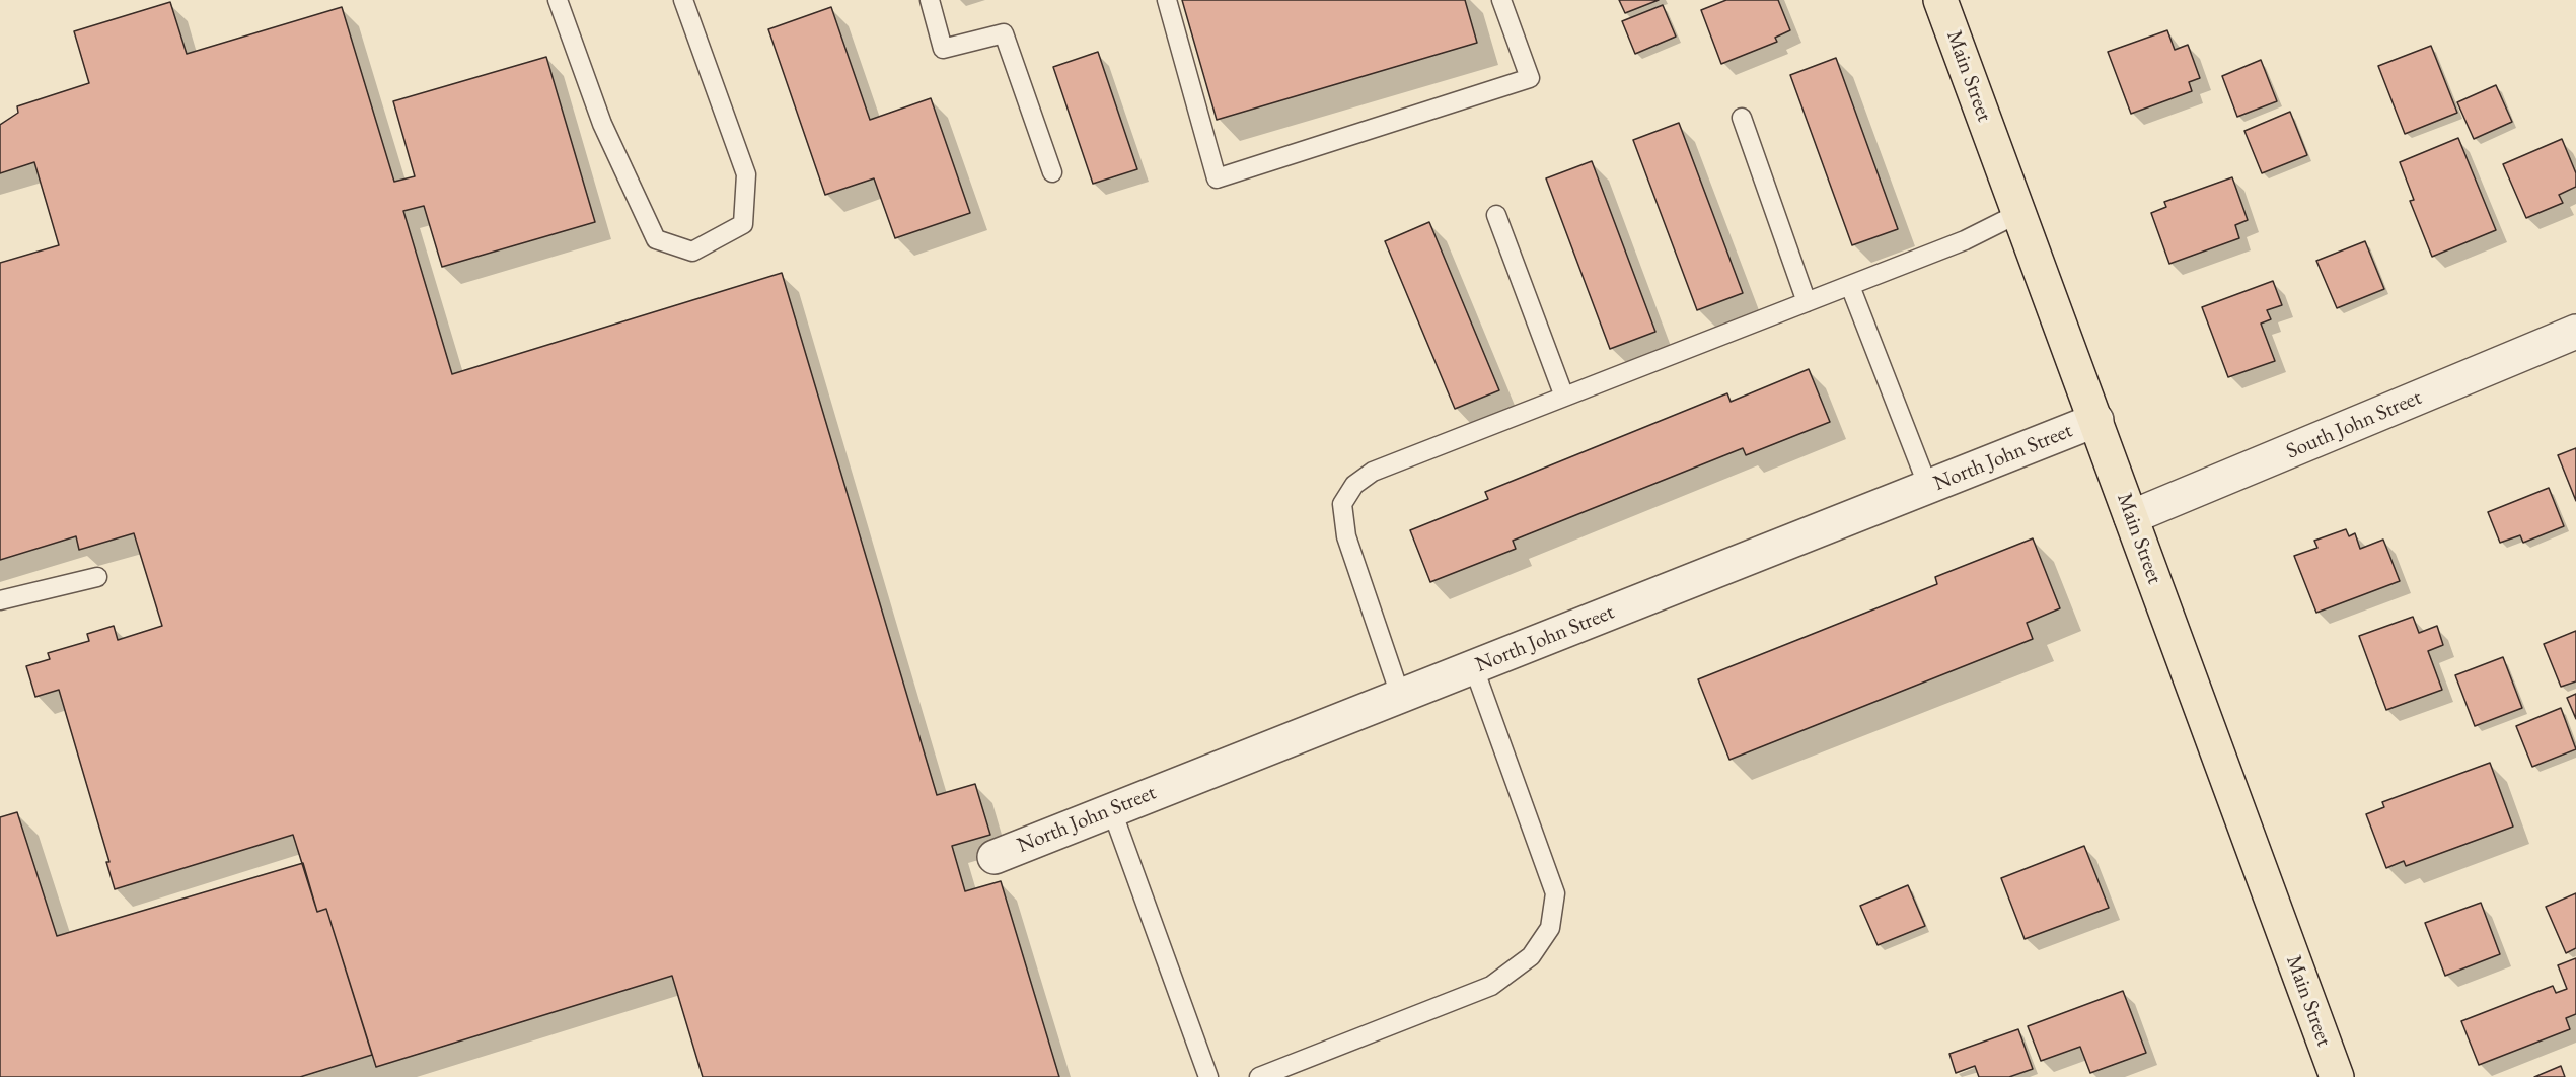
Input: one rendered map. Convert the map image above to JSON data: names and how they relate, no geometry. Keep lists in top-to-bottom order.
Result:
{
  "streets": {
    "main road": ["Main Street"],
    "street": ["South John Street", "North John Street"]
  },
  "crossings": [
    ["Main Street", "South John Street"],
    ["Main Street", "North John Street"]
  ]
}
